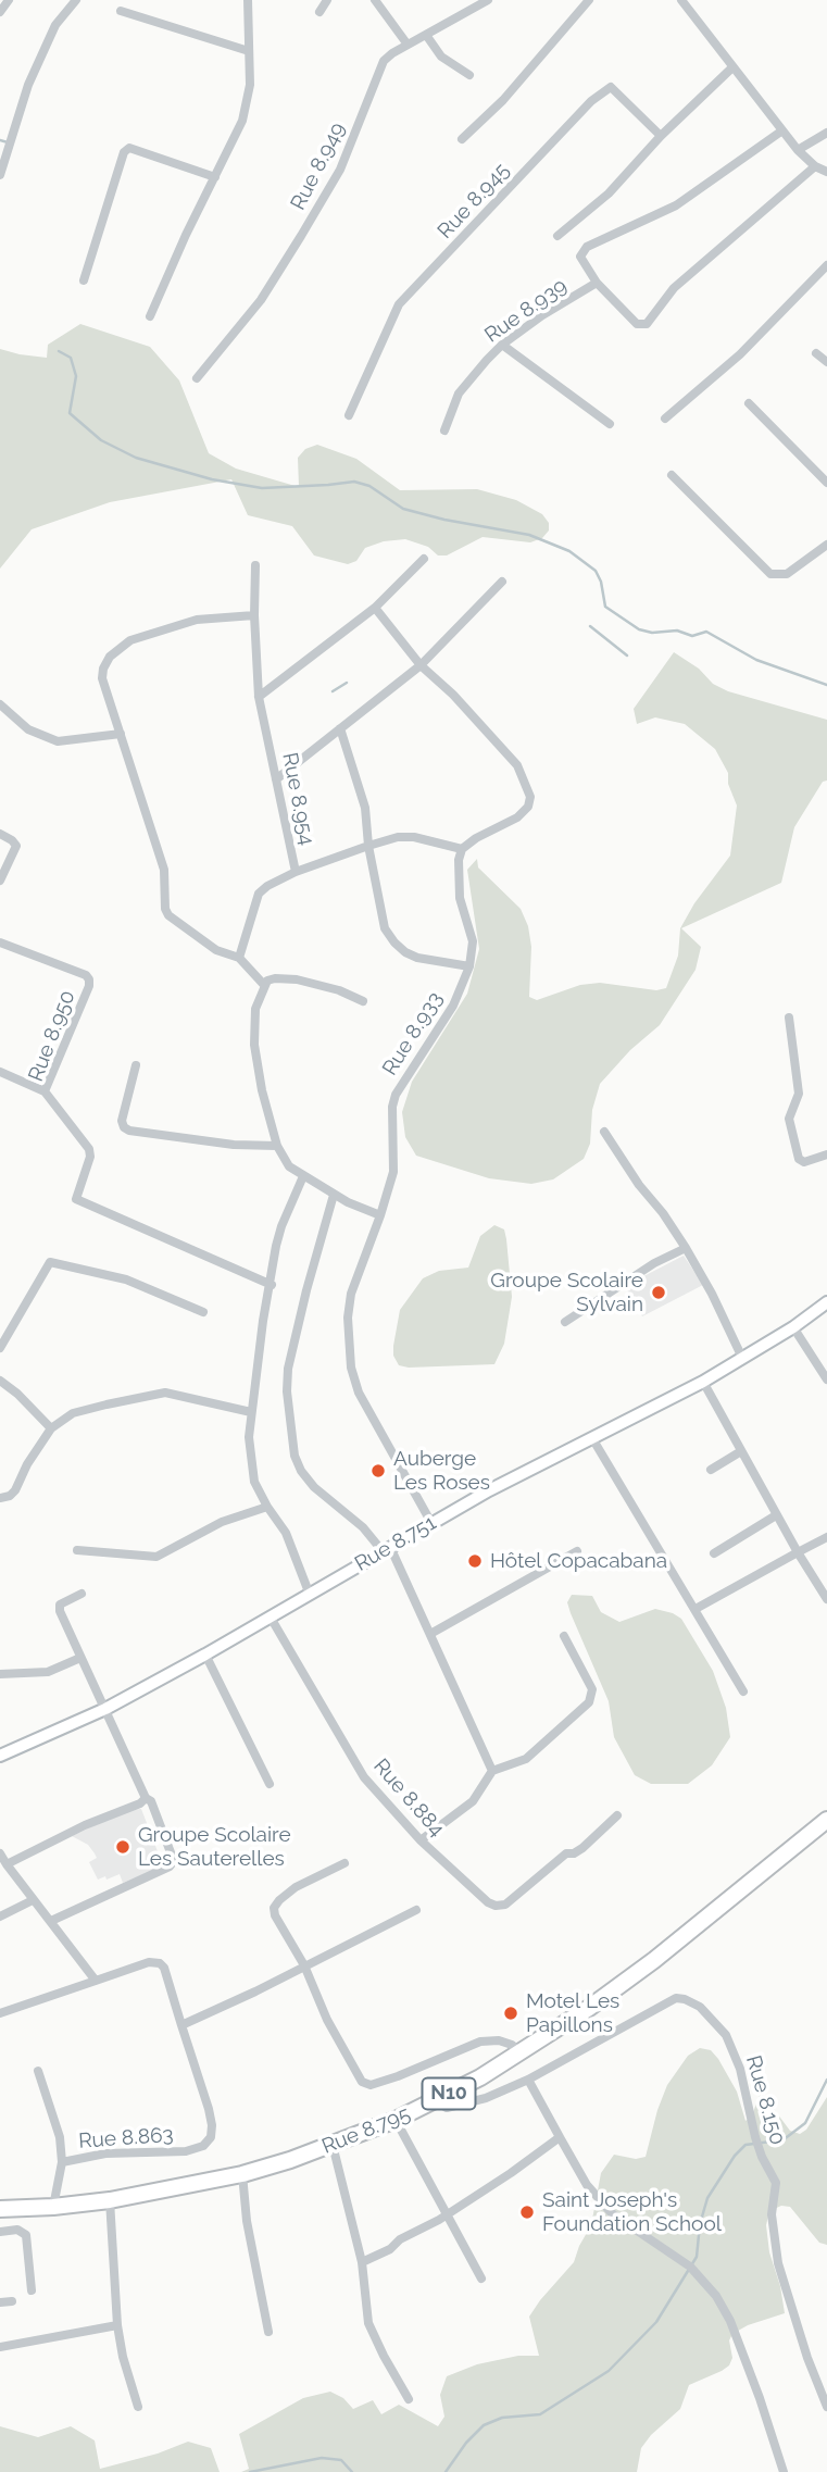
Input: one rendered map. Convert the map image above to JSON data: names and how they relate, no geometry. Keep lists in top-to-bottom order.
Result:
{
  "streets": {
    "highway": ["N10", "Rue 8.795"],
    "main road": ["Rue 8.751"],
    "street": [
      "Rue 8.949",
      "Rue 8.945",
      "Rue 8.939",
      "Rue 8.954",
      "Rue 8.933",
      "Rue 8.950",
      "Rue 8.884",
      "Rue 8.150",
      "Rue 8.863"
    ]
  },
  "crossings": [
    ["Rue 8.954", "Rue 8.933"],
    ["Rue 8.933", "Rue 8.751"],
    ["Rue 8.751", "Rue 8.884"],
    ["Rue 8.150", "Rue 8.795"],
    ["Rue 8.795", "Rue 8.863"]
  ],
  "places": [
    "Groupe Scolaire Sylvain",
    "Auberge Les Roses",
    "Hôtel Copacabana",
    "Groupe Scolaire Les Sauterelles",
    "Motel Les Papillons",
    "Saint Joseph's Foundation School"
  ]
}
